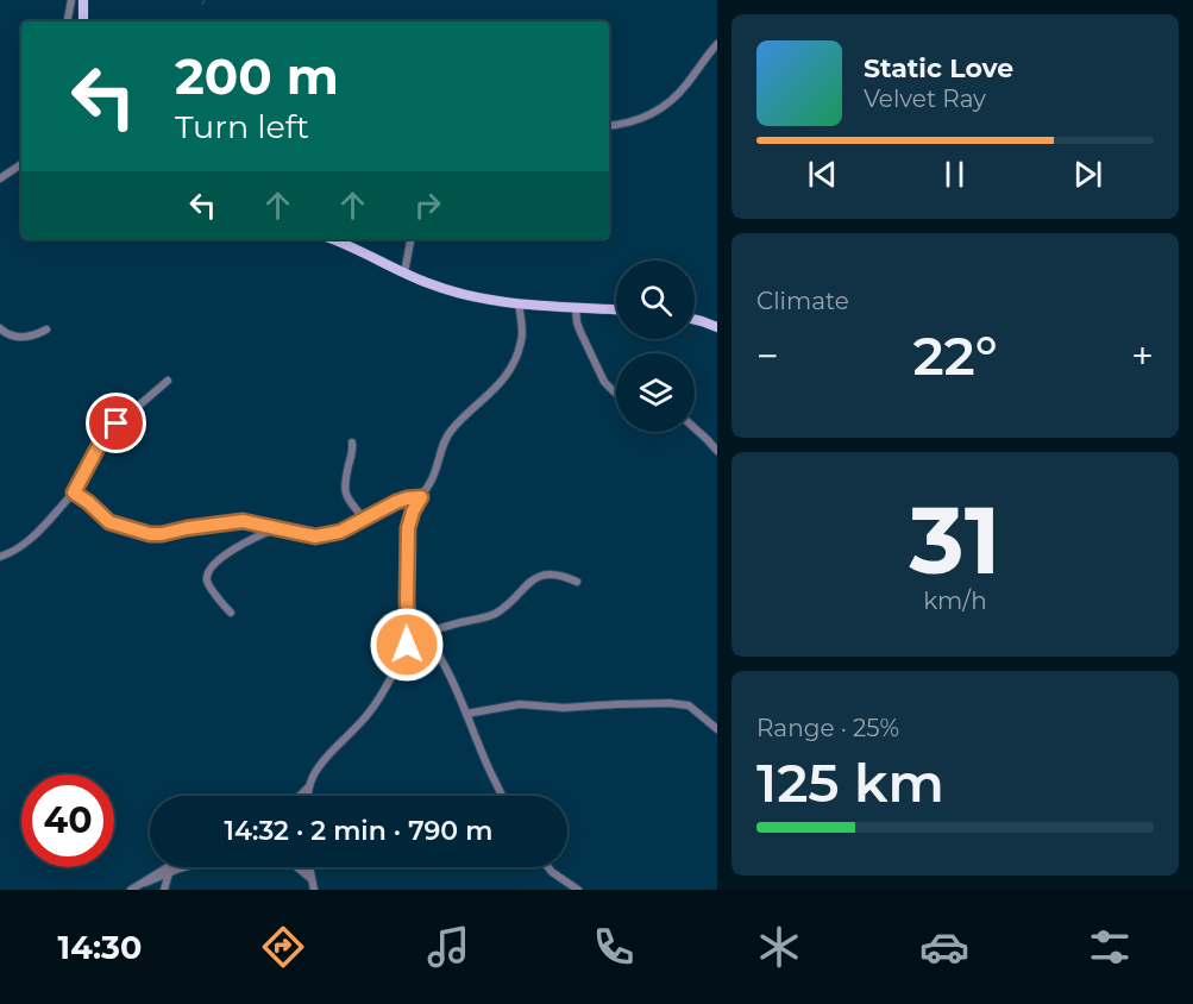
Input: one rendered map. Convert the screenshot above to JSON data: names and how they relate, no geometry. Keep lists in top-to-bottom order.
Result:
{
  "page": {
    "turn": ["200 m", "Turn left"],
    "song": ["Static Love", "Velvet Ray"],
    "tile": [
      "Climate",
      ["31", "km/h"],
      ["Range · 25%", "125 km"]
    ],
    "heat": ["−", "22°", "+"],
    "limit": "40",
    "trip": "14:32 · 2 min · 790 m",
    "tabs": "14:30"
  }
}
